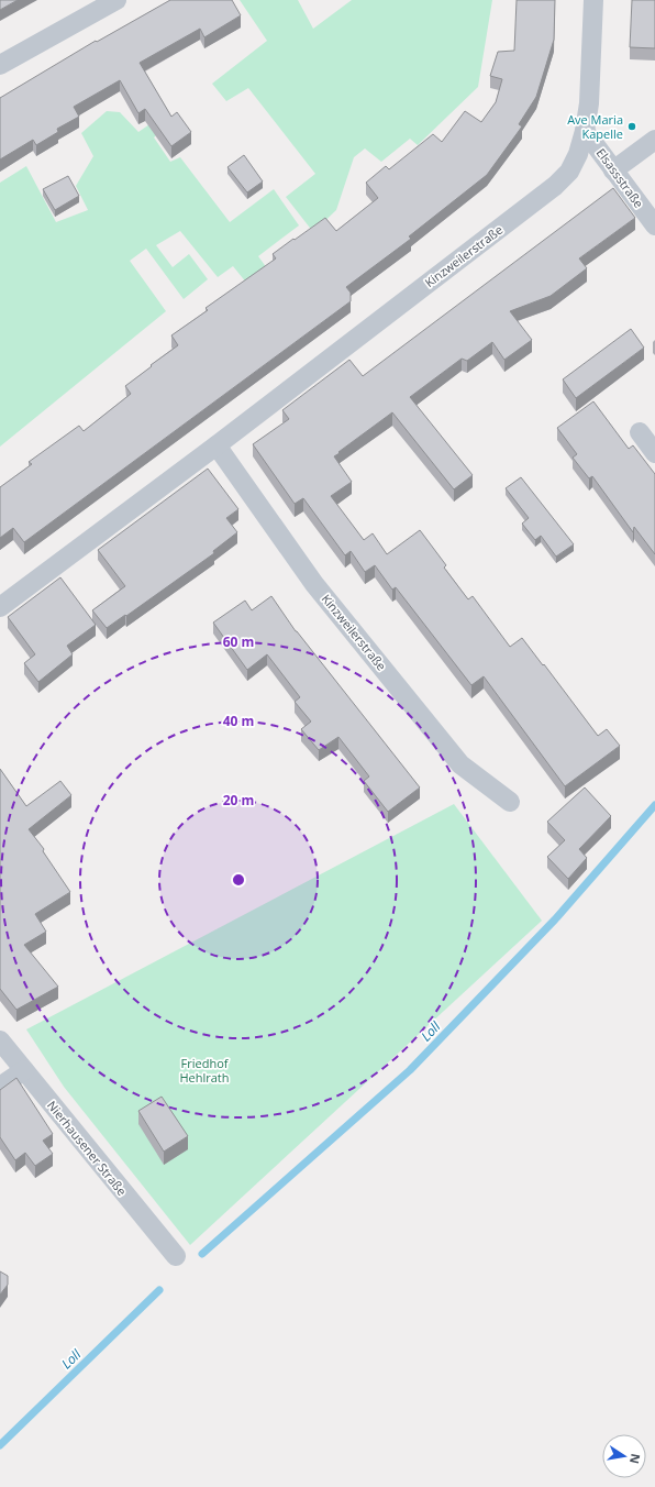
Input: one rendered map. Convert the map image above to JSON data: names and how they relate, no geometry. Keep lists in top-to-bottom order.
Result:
{
  "streets": {
    "street": ["Elsassstraße", "Kinzweilerstraße", "Nierhausener Straße"]
  },
  "crossings": [
    ["Elsassstraße", "Kinzweilerstraße"]
  ],
  "water": ["Loll"],
  "parks": ["Friedhof Hehlrath"],
  "places": ["Ave Maria Kapelle"],
  "north": "right",
  "rings": ["60 m", "40 m", "20 m"]
}
